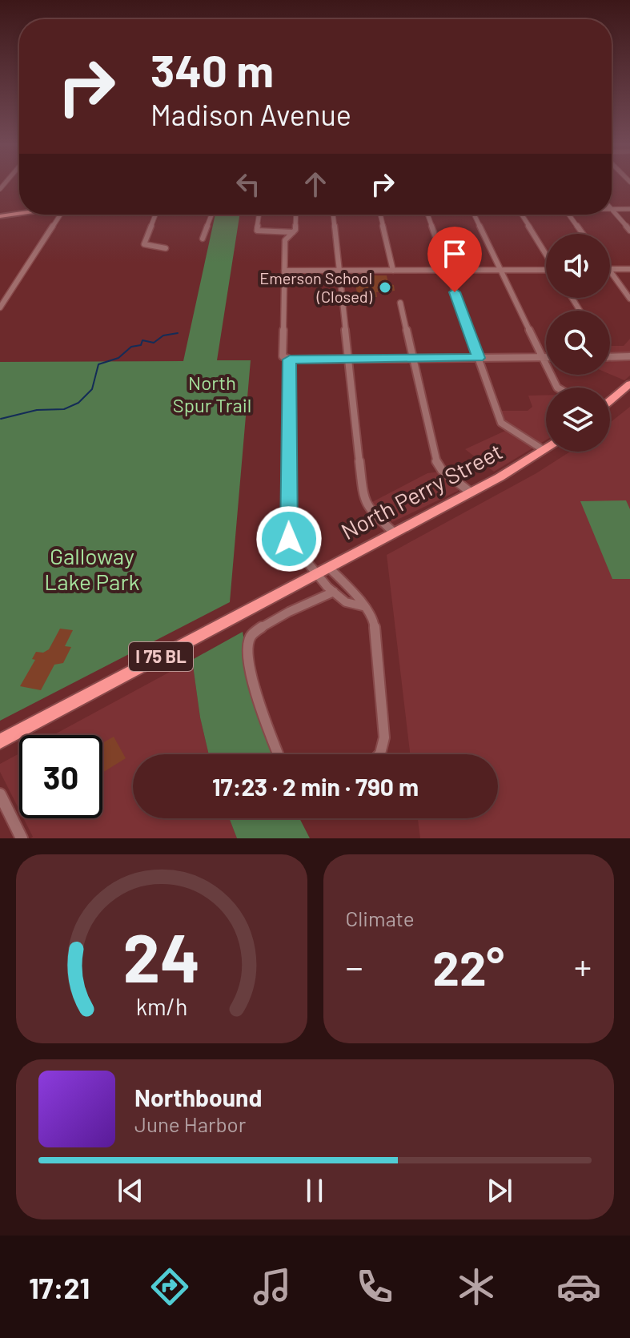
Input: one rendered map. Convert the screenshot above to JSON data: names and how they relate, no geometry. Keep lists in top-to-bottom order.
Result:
{
  "streets": {
    "main road": ["North Perry Street", "I 75 BL"]
  },
  "parks": ["North Spur Trail", "Galloway Lake Park"],
  "places": ["Emerson School (Closed)"],
  "page": {
    "turn": ["340 m", "Madison Avenue"],
    "limit": "30",
    "trip": "17:23 · 2 min · 790 m",
    "tile": "Climate",
    "heat": ["−", "22°", "+"],
    "song": ["Northbound", "June Harbor"],
    "tabs": "17:21",
    "gauge": ["24", "km/h"]
  }
}
